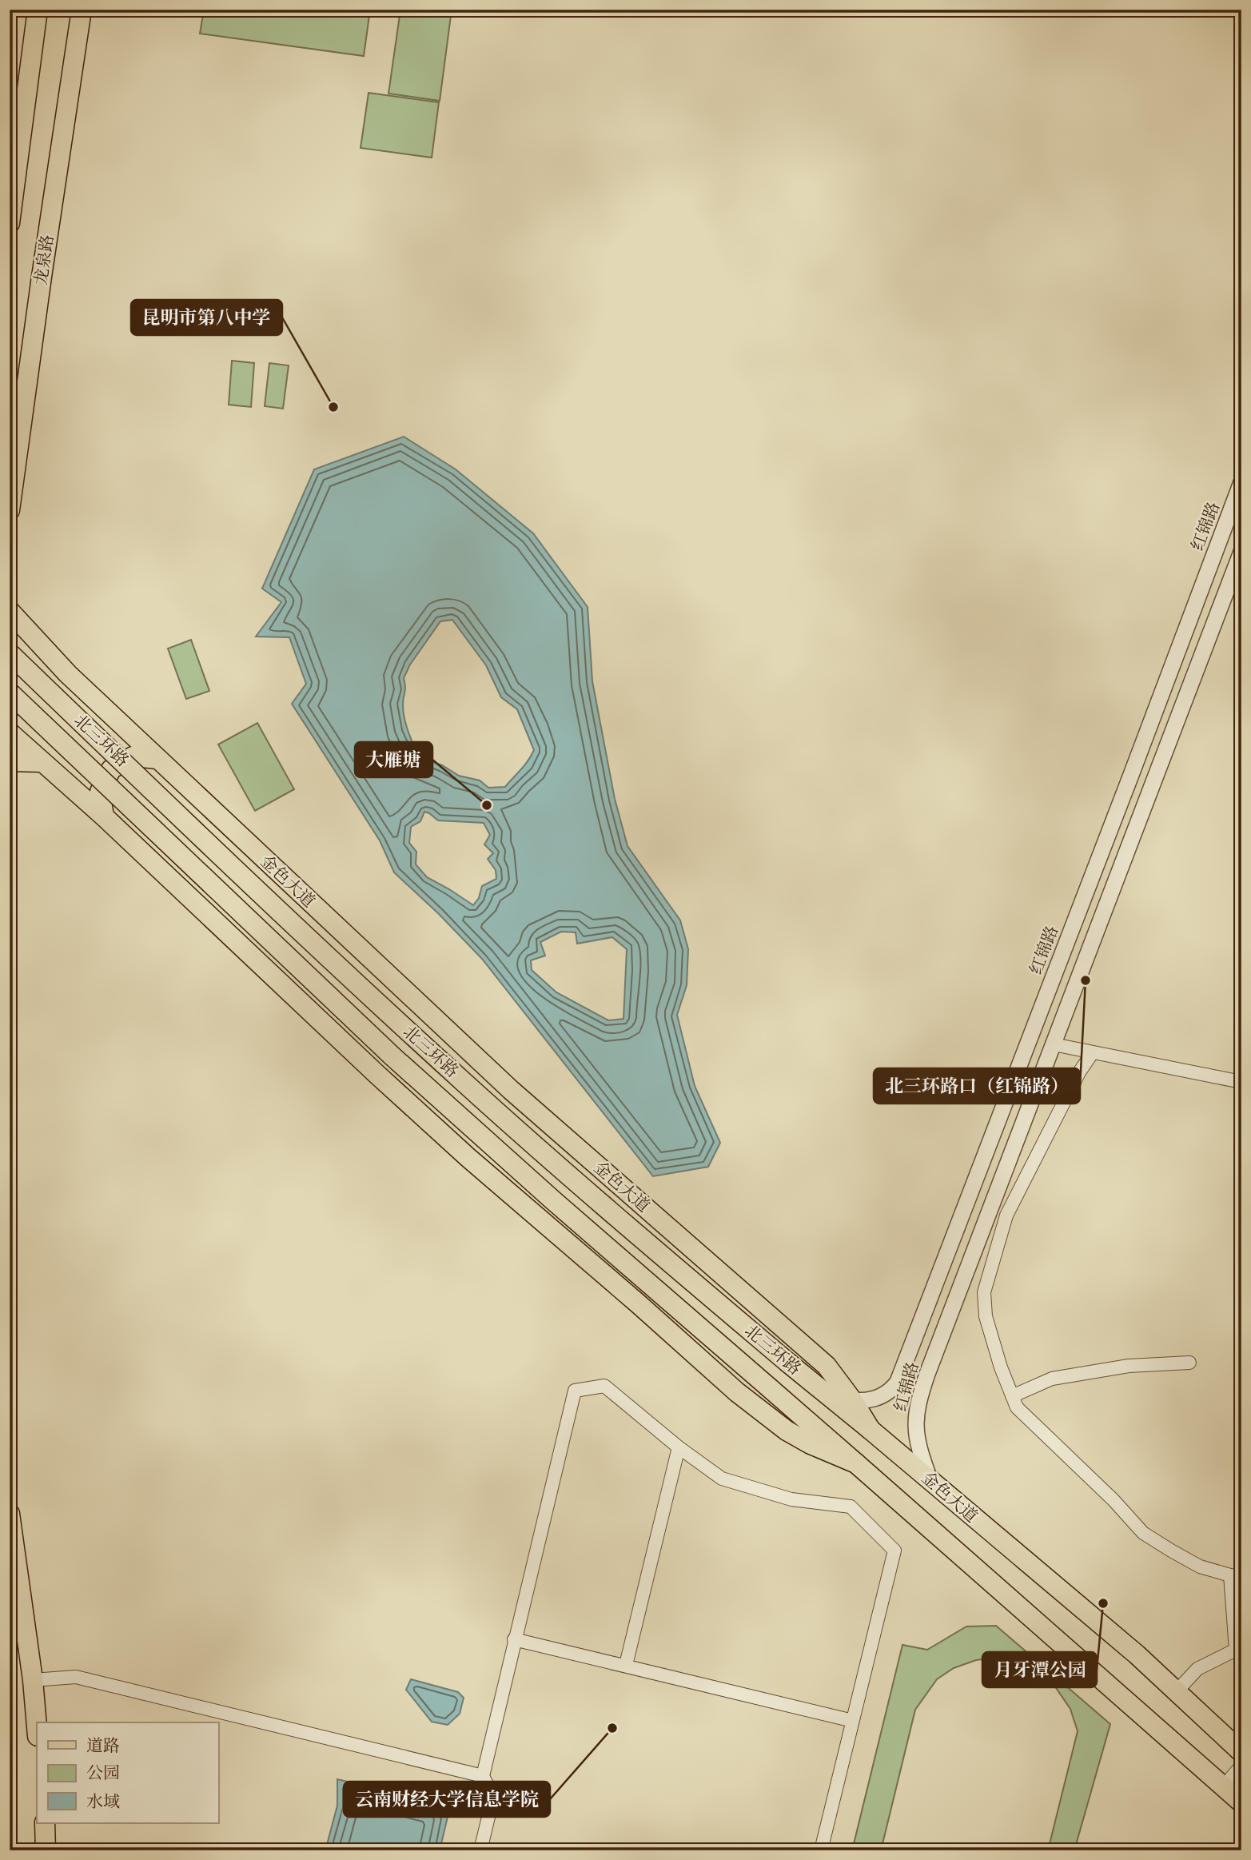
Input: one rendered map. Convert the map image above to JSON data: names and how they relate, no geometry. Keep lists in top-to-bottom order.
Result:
{
  "streets": {
    "main road": ["龙泉路", "北三环路", "金色大道"],
    "street": ["红锦路"]
  },
  "crossings": [
    ["红锦路", "金色大道"],
    ["北三环路", "金色大道"]
  ],
  "places": [
    "昆明市第八中学",
    "大雁塘",
    "北三环路口（红锦路）",
    "月牙潭公园",
    "云南财经大学信息学院"
  ],
  "legend": ["道路", "公园", "水域"]
}
